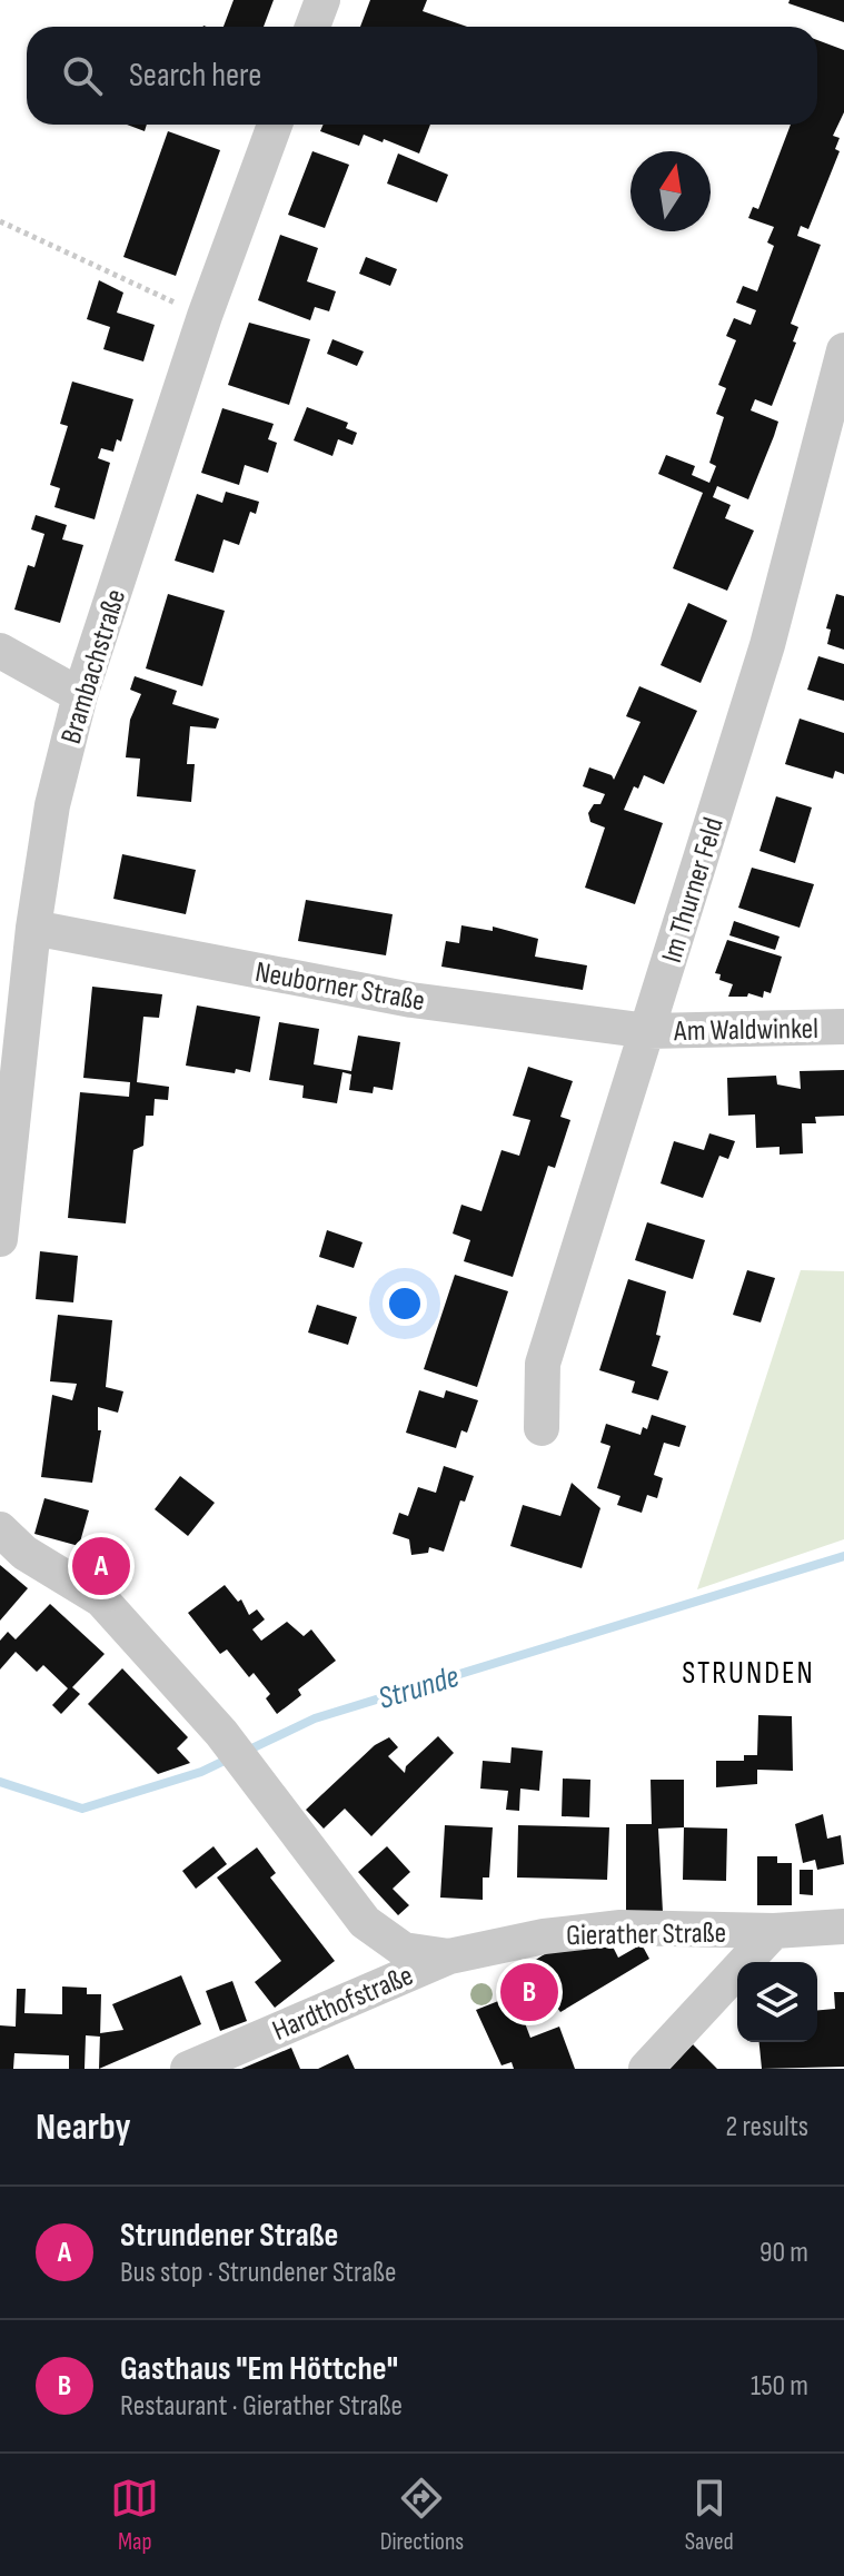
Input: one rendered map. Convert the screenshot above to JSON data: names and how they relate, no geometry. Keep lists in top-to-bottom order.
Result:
{
  "streets": {
    "street": [
      "Brambachstraße",
      "Im Thurner Feld",
      "Neuborner Straße",
      "Am Waldwinkel",
      "Gierather Straße",
      "Hardthofstraße"
    ]
  },
  "crossings": [
    ["Brambachstraße", "Neuborner Straße"],
    ["Im Thurner Feld", "Neuborner Straße"],
    ["Im Thurner Feld", "Am Waldwinkel"],
    ["Neuborner Straße", "Am Waldwinkel"],
    ["Gierather Straße", "Hardthofstraße"]
  ],
  "districts": ["STRUNDEN"],
  "water": ["Strunde"],
  "north": "top",
  "page": {
    "search": "Search here",
    "pins": ["A", "B"],
    "heading": ["Nearby", "2 results"],
    "list": [
      {
        "mark": "A",
        "name": "Strundener Straße",
        "note": "Bus stop · Strundener Straße",
        "value": "90 m"
      },
      {
        "mark": "B",
        "name": "Gasthaus \"Em Höttche\"",
        "note": "Restaurant · Gierather Straße",
        "value": "150 m"
      }
    ],
    "nav": ["Map", "Directions", "Saved"]
  }
}
